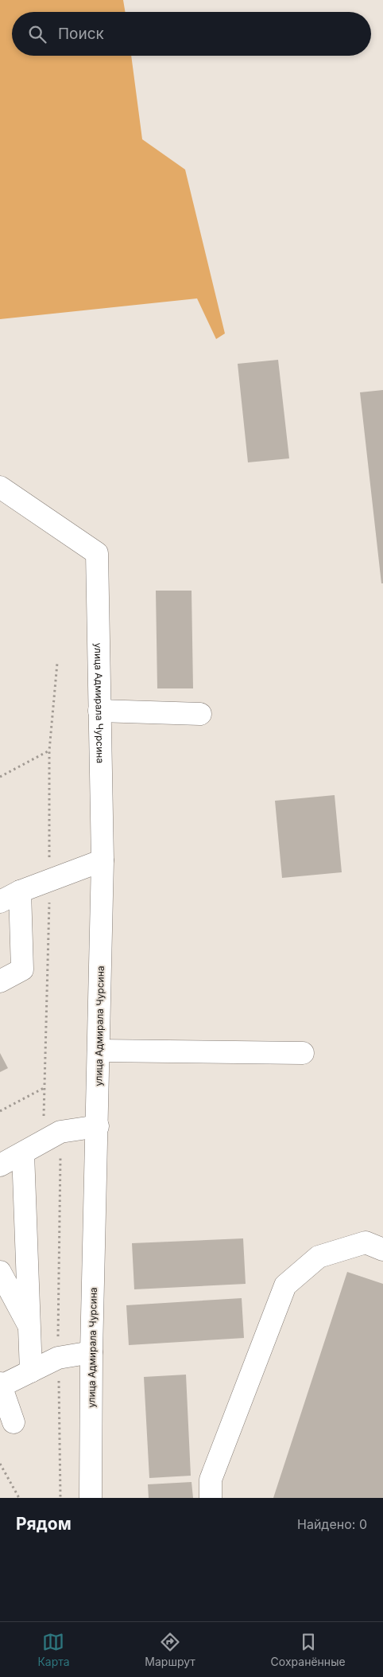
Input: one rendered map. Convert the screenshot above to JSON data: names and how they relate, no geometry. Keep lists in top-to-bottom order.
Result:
{
  "streets": {
    "street": ["улица Адмирала Чурсина"]
  },
  "page": {
    "search": "Поиск",
    "heading": ["Рядом", "Найдено: 0"],
    "nav": ["Карта", "Маршрут", "Сохранённые"]
  }
}
